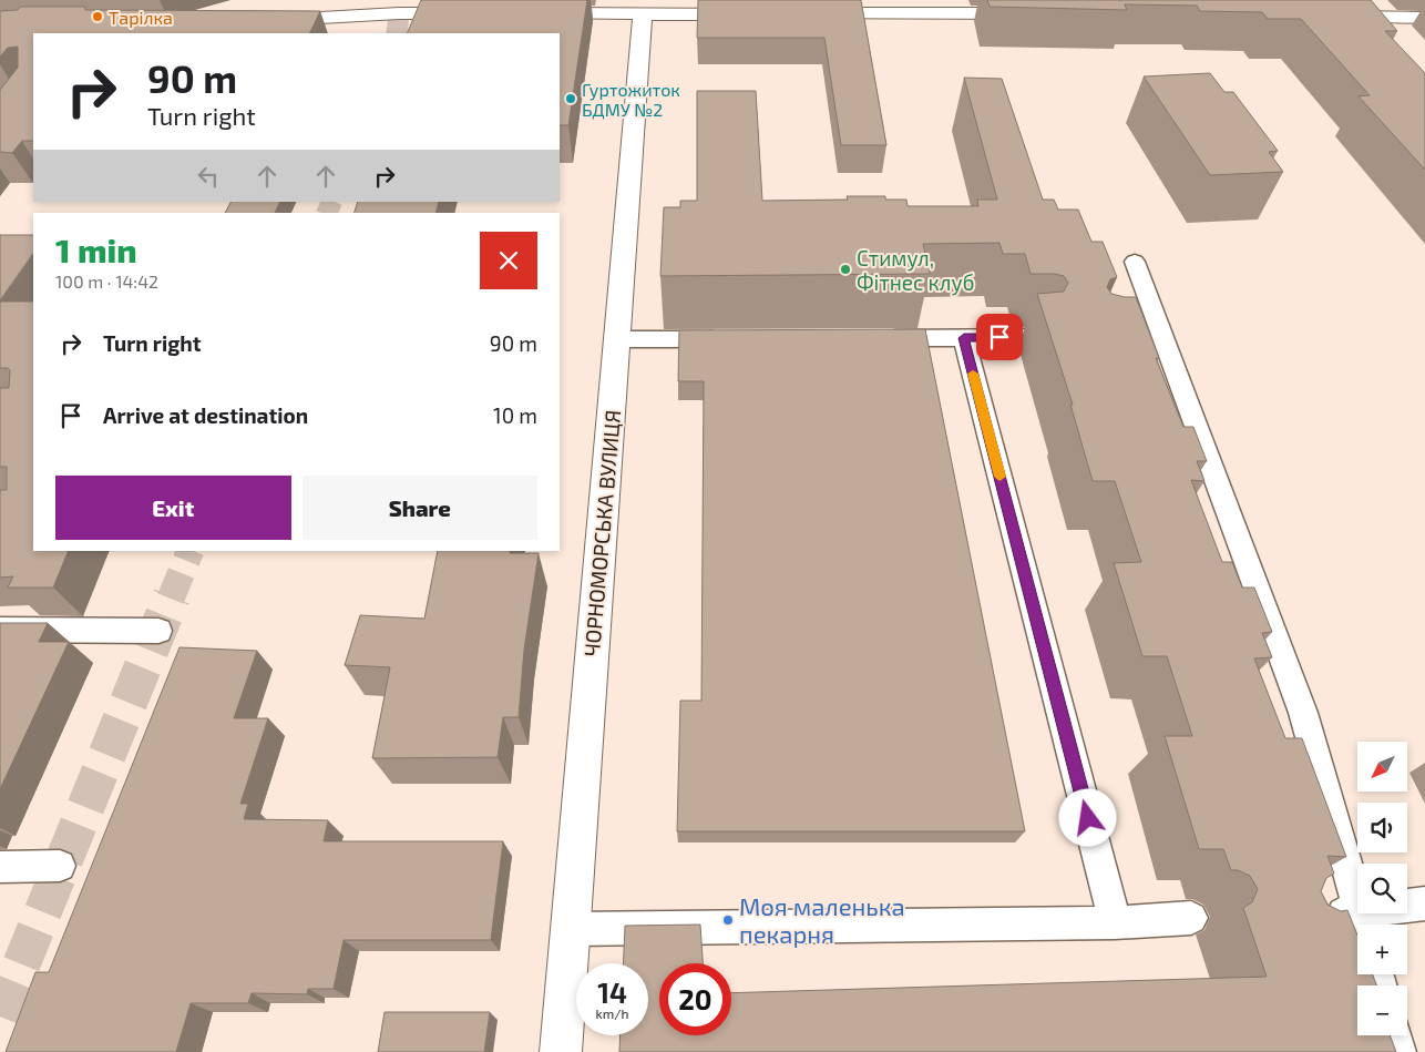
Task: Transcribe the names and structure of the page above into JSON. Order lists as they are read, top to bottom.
{
  "streets": {
    "street": ["ЧОРНОМОРСЬКА ВУЛИЦЯ"]
  },
  "places": [
    "Тарiлка",
    "Гуртожиток БДМУ №2",
    "Стимул, Фітнес клуб",
    "Моя маленька пекарня"
  ],
  "north": "bottom left",
  "page": {
    "turn": ["90 m", "Turn right"],
    "heading": ["1 min", "100 m · 14:42"],
    "list": [
      {
        "name": "Turn right",
        "value": "90 m"
      },
      {
        "name": "Arrive at destination",
        "value": "10 m"
      }
    ],
    "buttons": ["Exit", "Share"],
    "map_buttons": ["+", "−"],
    "speed": "14 km/h",
    "limit": "20"
  }
}
